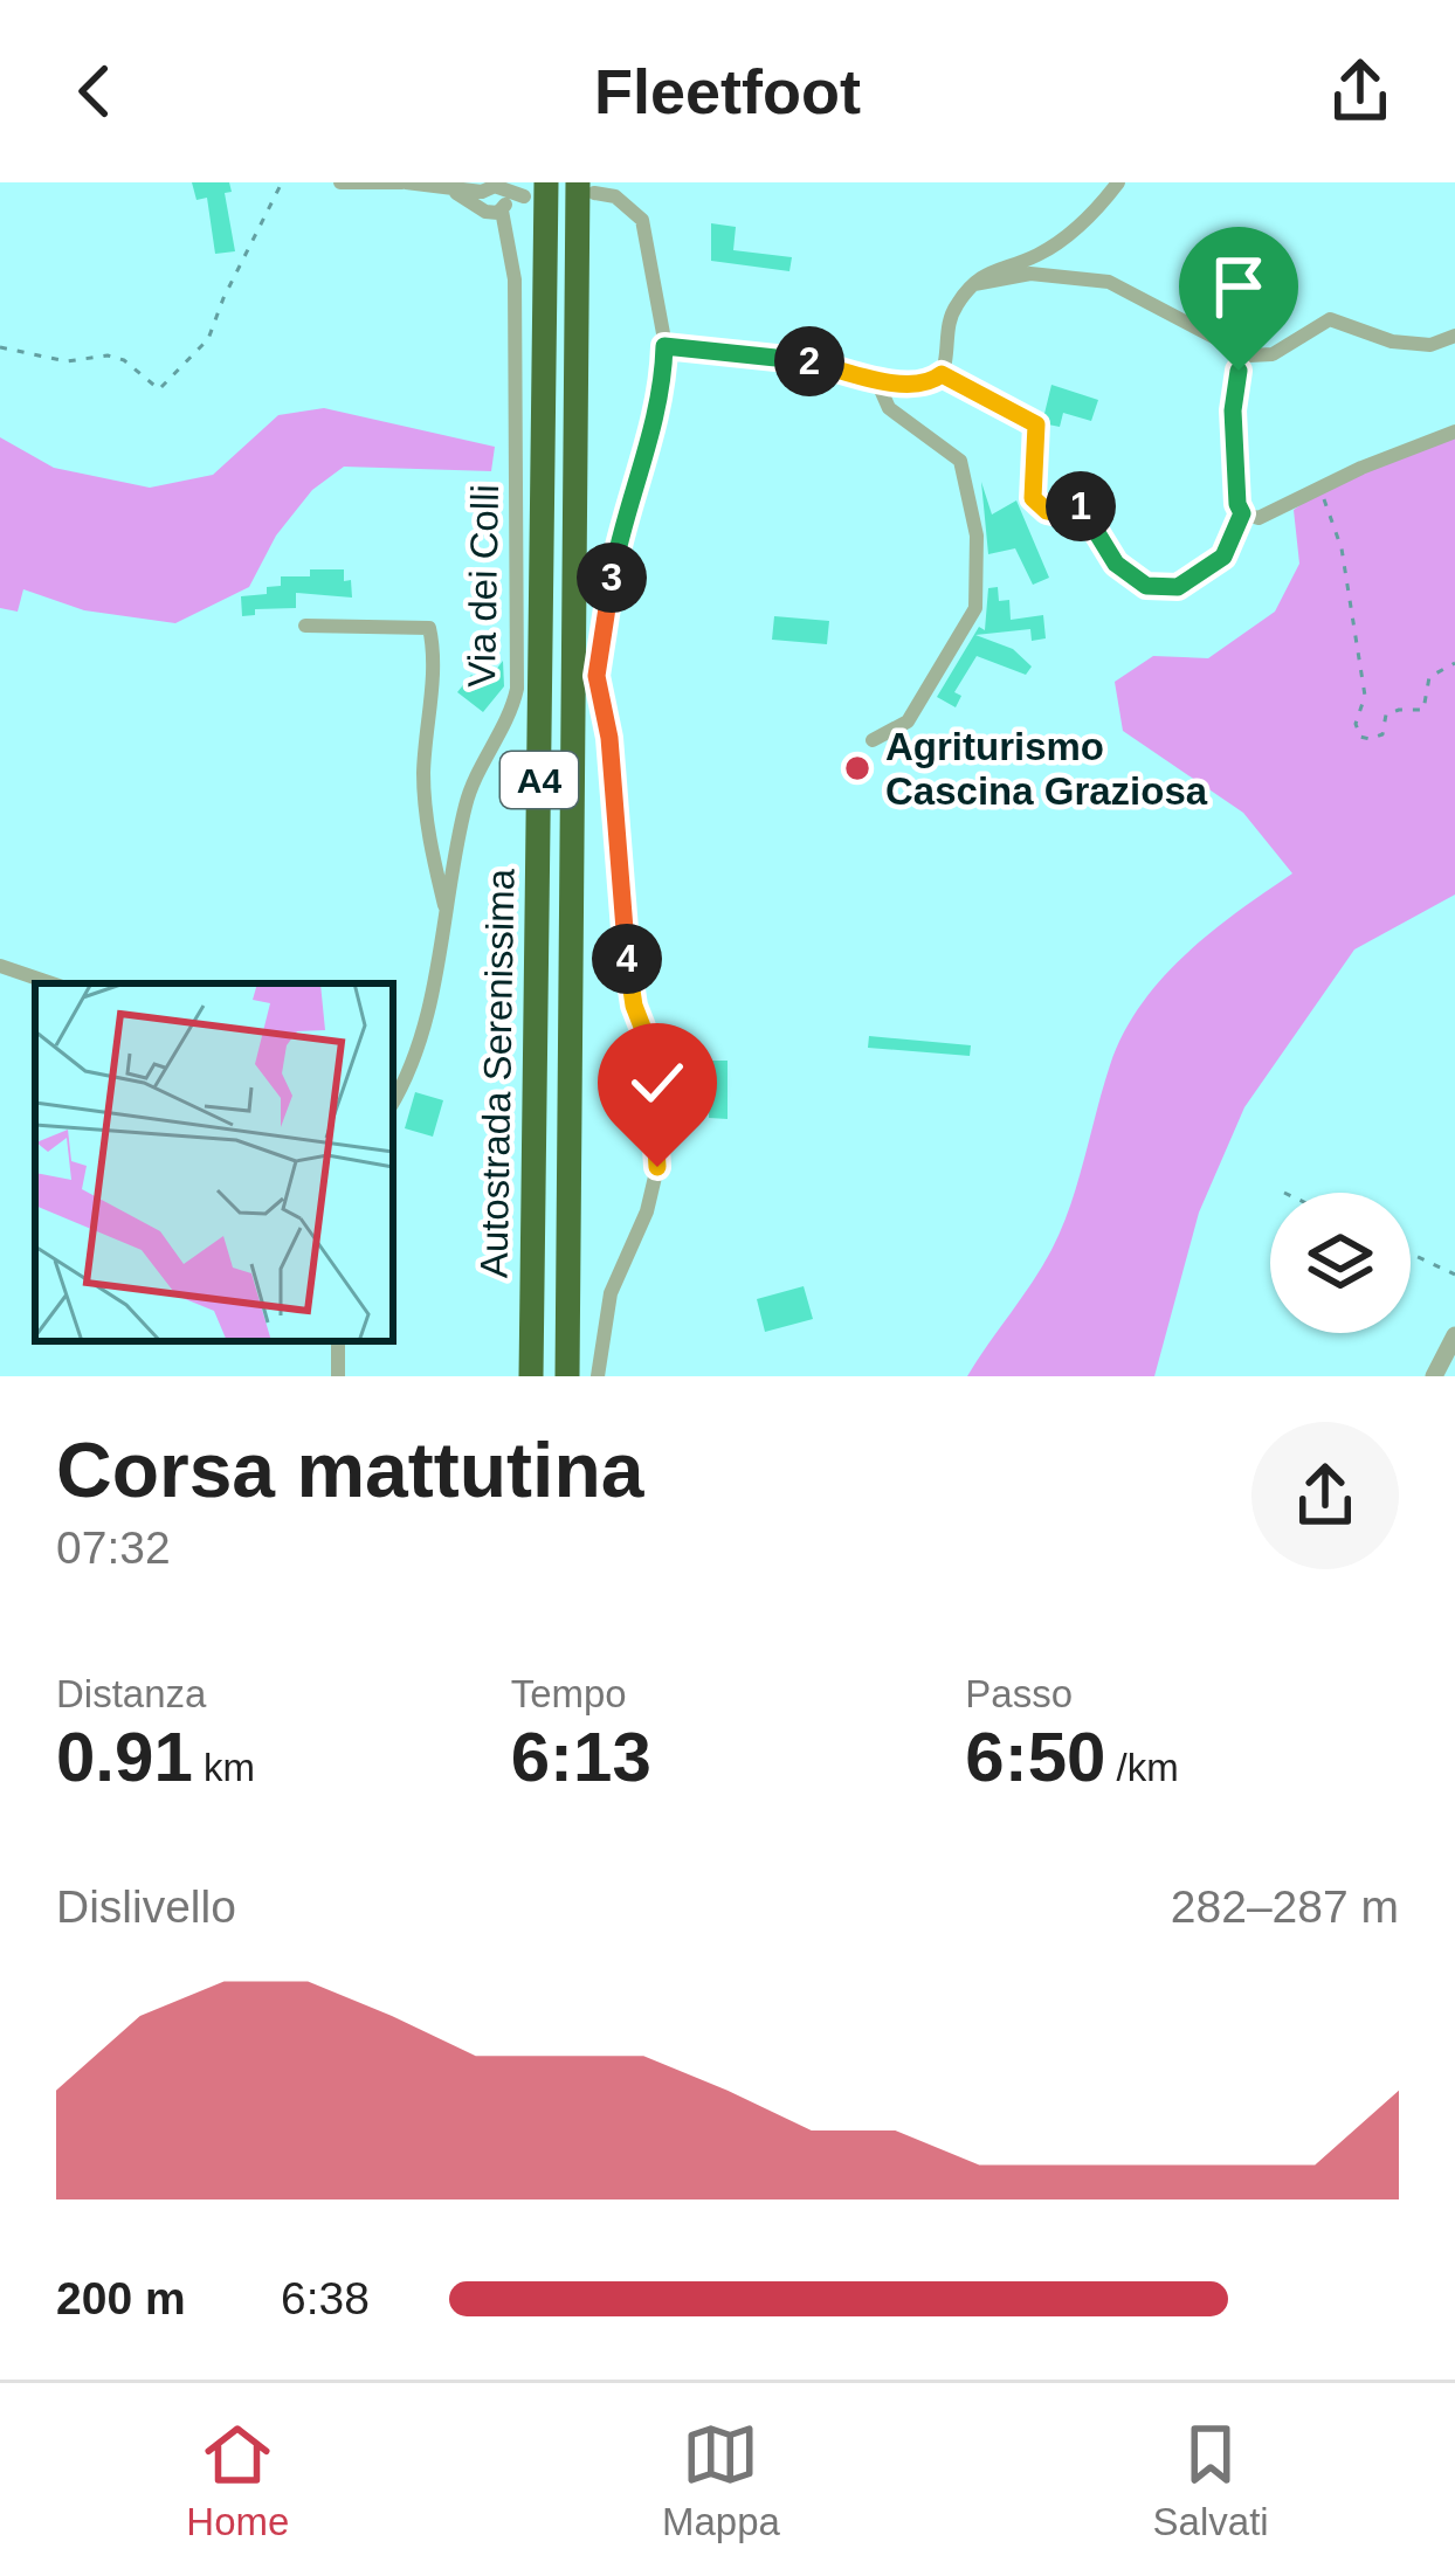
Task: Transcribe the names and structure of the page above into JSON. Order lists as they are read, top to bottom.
{
  "streets": {
    "highway": ["A4", "Autostrada Serenissima"],
    "street": ["Via dei Colli"]
  },
  "places": ["Agriturismo Cascina Graziosa"],
  "page": {
    "header": "Fleetfoot",
    "pins": [
      "2",
      "1",
      "3",
      "4"
    ],
    "heading": ["Corsa mattutina", "07:32"],
    "stats": [
      ["Distanza", "0.91 km"],
      ["Tempo", "6:13"],
      ["Passo", "6:50 /km"]
    ],
    "chart": ["Dislivello", "282–287 m"],
    "list": [
      {
        "name": "200 m",
        "note": "6:38"
      }
    ],
    "tabs": ["Home", "Mappa", "Salvati"]
  }
}
